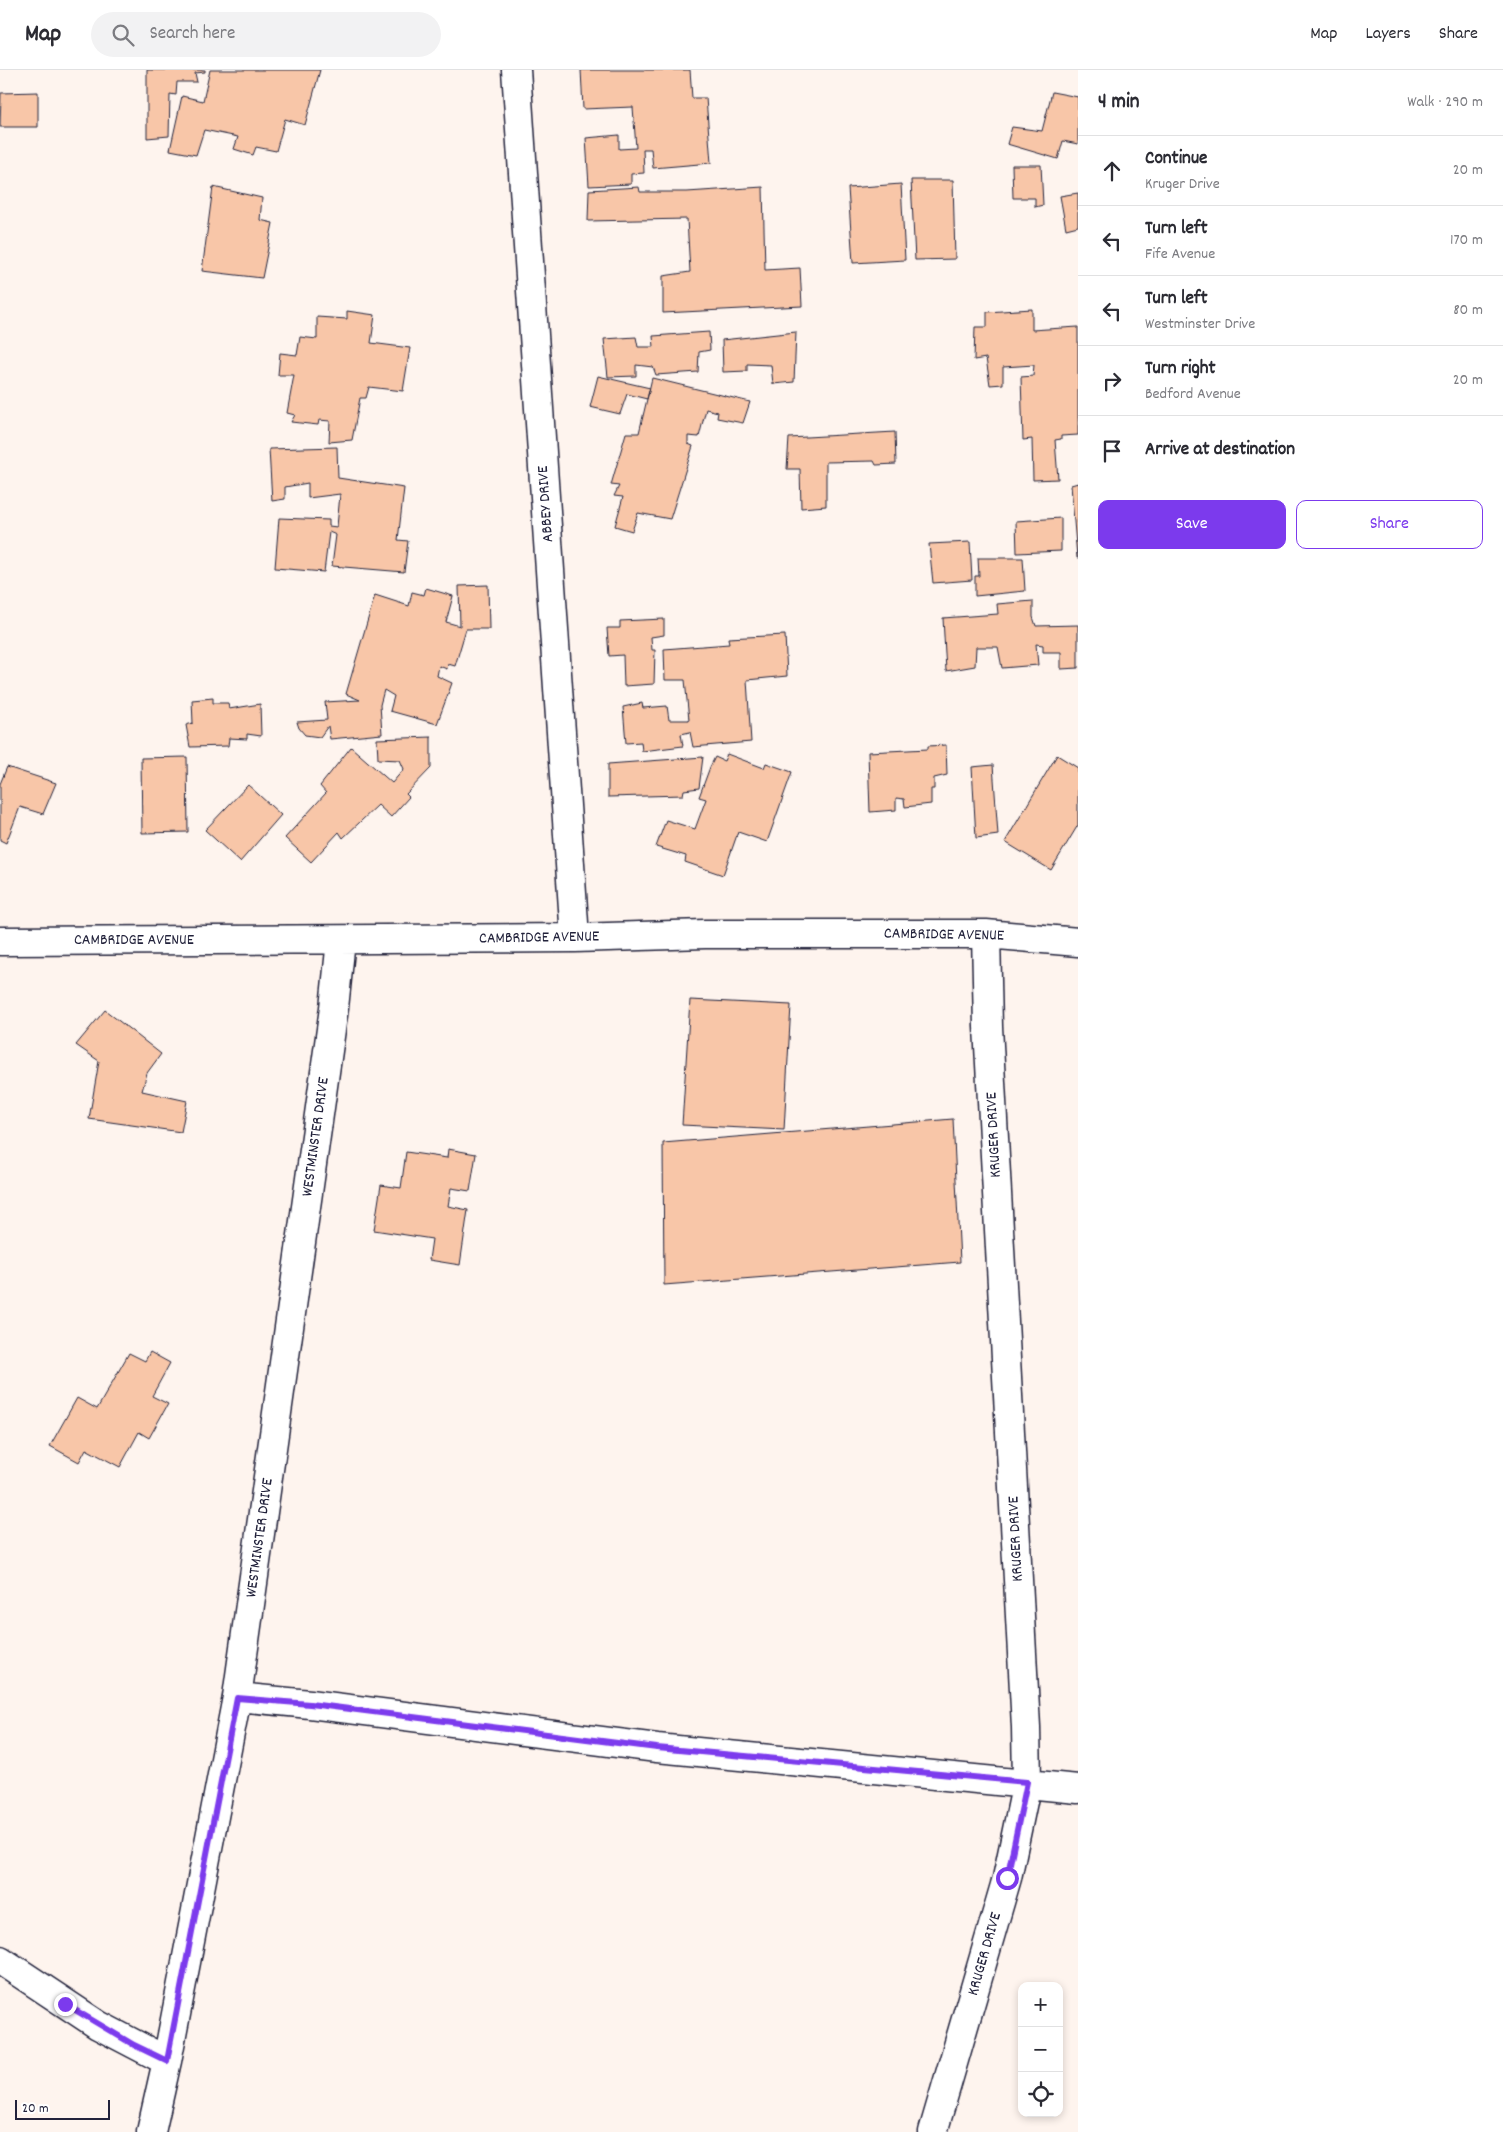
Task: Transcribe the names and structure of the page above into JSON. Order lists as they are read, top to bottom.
{
  "streets": {
    "street": [
      "ABBEY DRIVE",
      "CAMBRIDGE AVENUE",
      "KRUGER DRIVE",
      "WESTMINSTER DRIVE"
    ]
  },
  "crossings": [
    ["ABBEY DRIVE", "CAMBRIDGE AVENUE"],
    ["CAMBRIDGE AVENUE", "KRUGER DRIVE"],
    ["CAMBRIDGE AVENUE", "WESTMINSTER DRIVE"]
  ],
  "scale_bar": "20 m",
  "page": {
    "header": "Map",
    "search": "Search here",
    "nav": ["Map", "Layers", "Share"],
    "heading": ["4 min", "Walk · 290 m"],
    "list": [
      ["Continue", "Kruger Drive", "20 m"],
      ["Turn left", "Fife Avenue", "170 m"],
      ["Turn left", "Westminster Drive", "80 m"],
      ["Turn right", "Bedford Avenue", "20 m"],
      "Arrive at destination"
    ],
    "buttons": ["Save", "Share"],
    "map_buttons": ["+", "−"],
    "scale": "20 m"
  }
}
